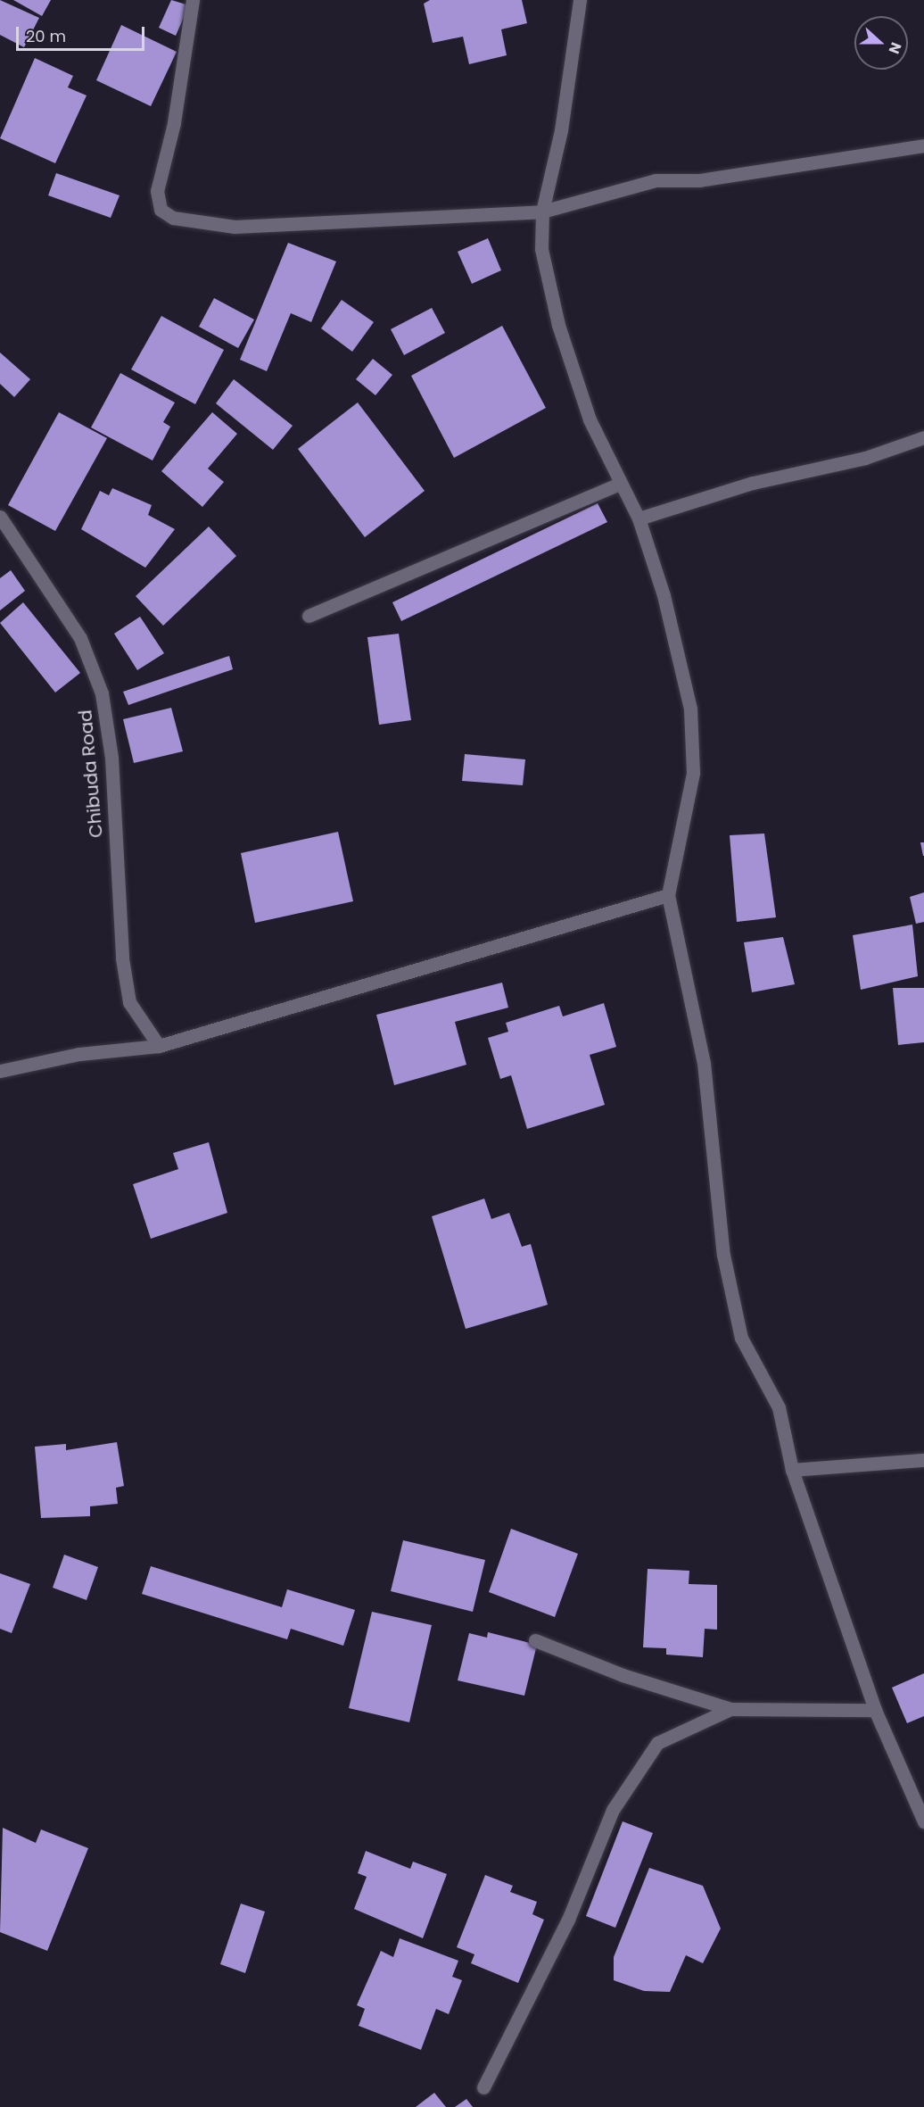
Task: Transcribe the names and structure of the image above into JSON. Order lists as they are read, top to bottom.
{
  "streets": {
    "street": ["Chibuda Road"]
  },
  "scale_bar": "20 m",
  "north": "right"
}
